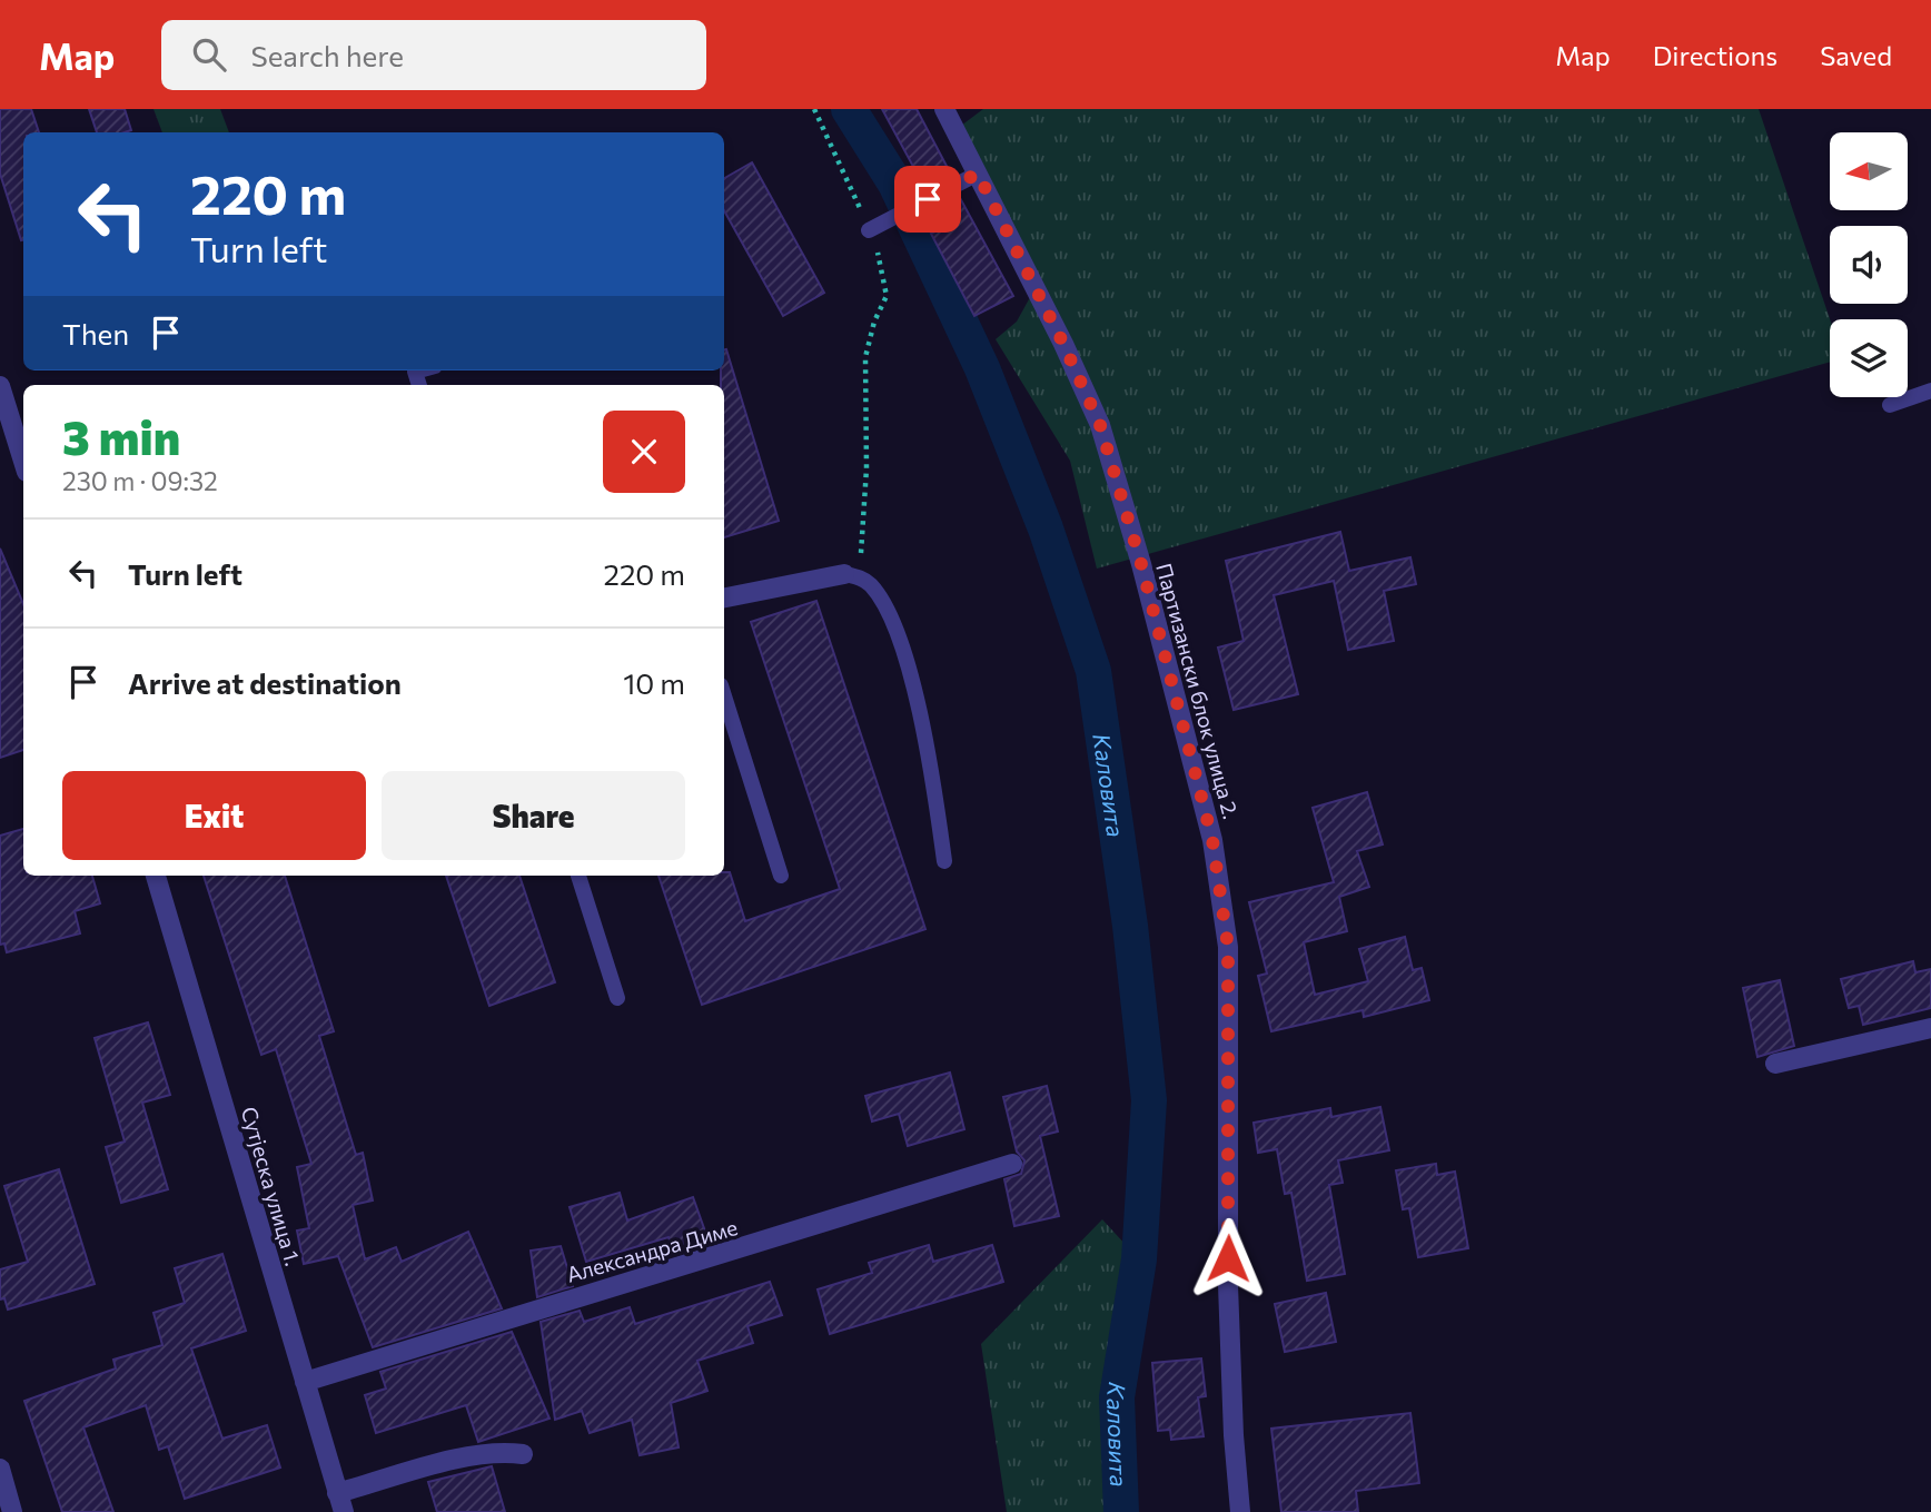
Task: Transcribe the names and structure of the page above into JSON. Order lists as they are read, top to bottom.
{
  "streets": {
    "street": ["Партизански блок улица 2.", "Сутјеска улица 1.", "Александра Диме"]
  },
  "crossings": [
    ["Сутјеска улица 1.", "Александра Диме"]
  ],
  "water": ["Каловита"],
  "north": "left",
  "page": {
    "header": "Map",
    "search": "Search here",
    "nav": ["Map", "Directions", "Saved"],
    "turn": ["220 m", "Turn left"],
    "then": "Then",
    "heading": ["3 min", "230 m · 09:32"],
    "list": [
      {
        "name": "Turn left",
        "value": "220 m"
      },
      {
        "name": "Arrive at destination",
        "value": "10 m"
      }
    ],
    "buttons": ["Exit", "Share"]
  }
}
